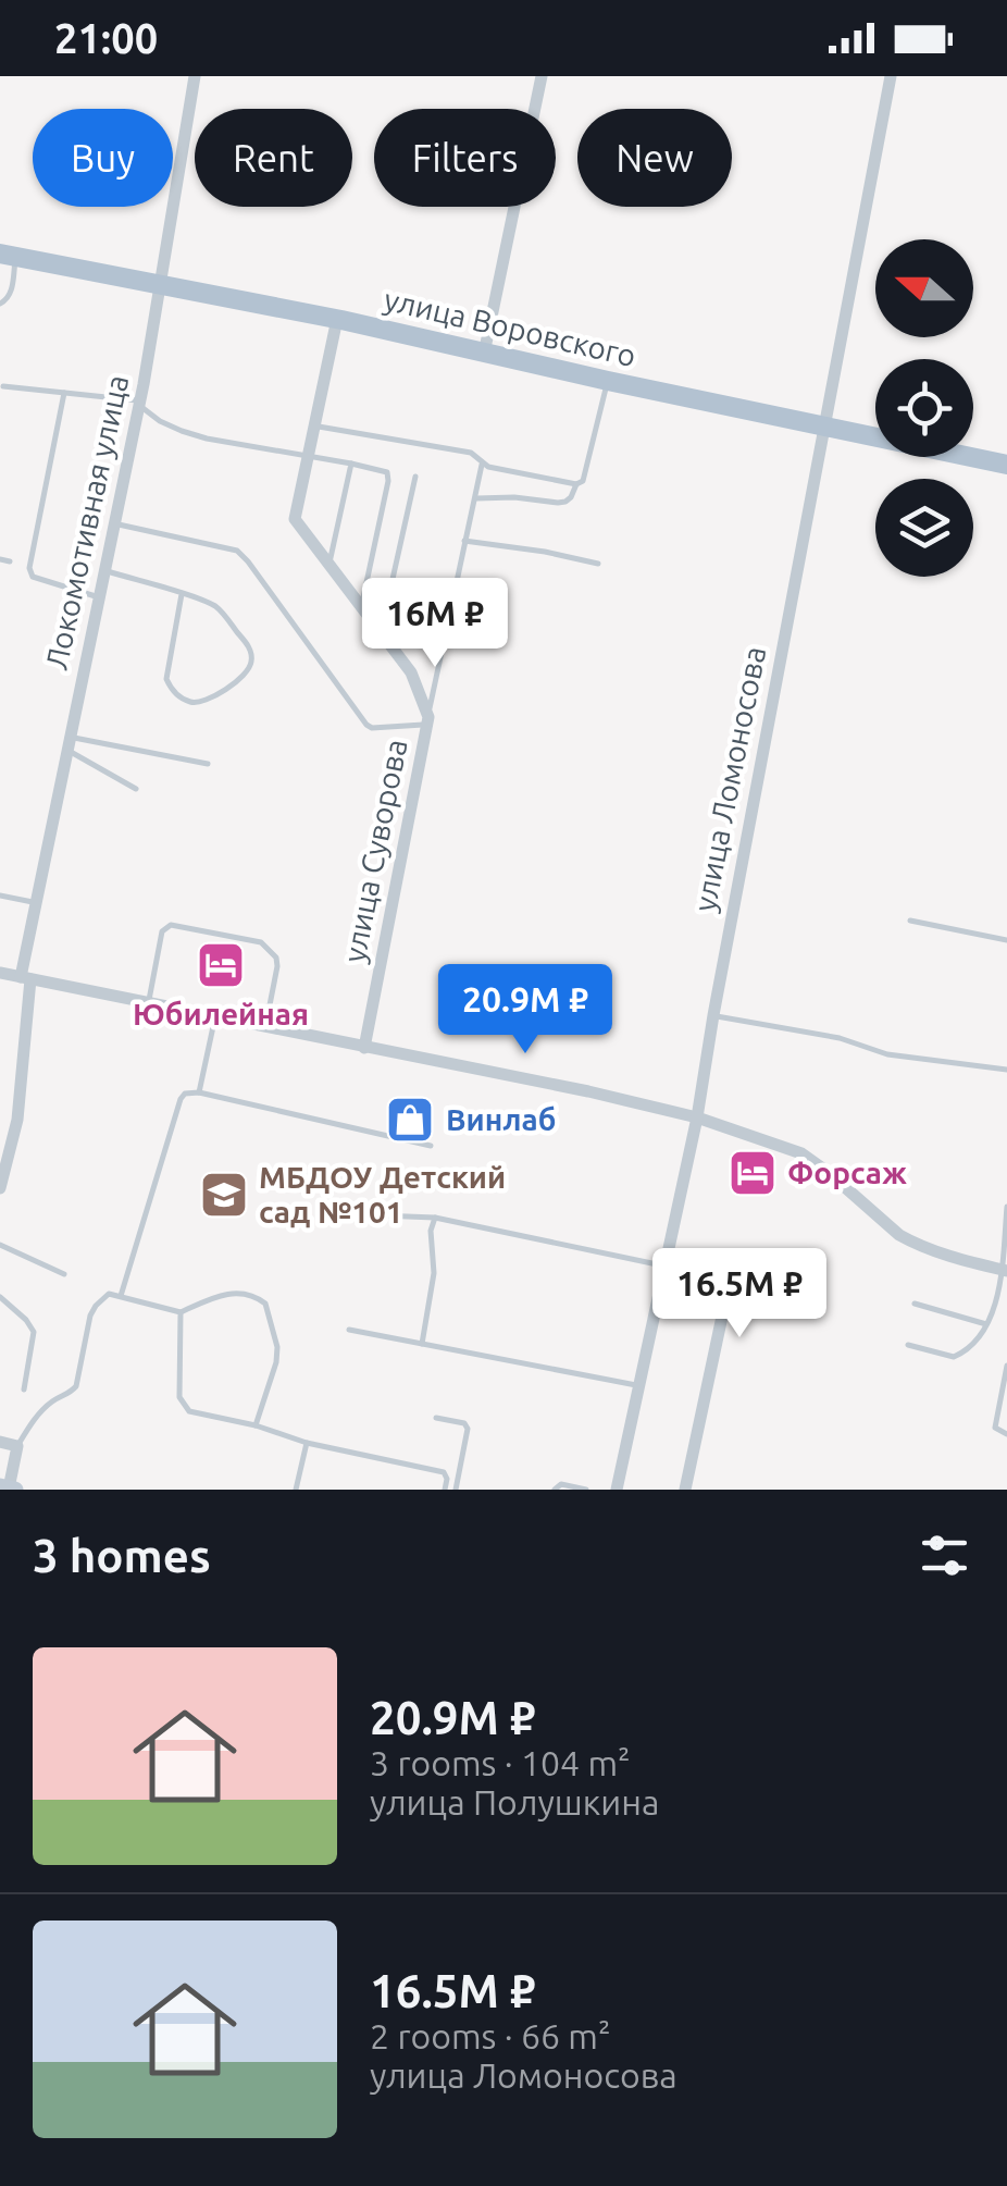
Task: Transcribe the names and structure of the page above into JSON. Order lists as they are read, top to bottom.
{
  "streets": {
    "main road": ["улица Воровского"],
    "street": ["Локомотивная улица", "улица Ломоносова", "улица Суворова"]
  },
  "crossings": [
    ["улица Воровского", "Локомотивная улица"],
    ["улица Воровского", "улица Ломоносова"],
    ["улица Воровского", "улица Суворова"]
  ],
  "places": {
    "hotel": ["Юбилейная", "Форсаж"],
    "shop": ["Винлаб"],
    "school or university": ["МБДОУ Детский сад №101"]
  },
  "north": "left",
  "page": {
    "status": "21:00",
    "chip": [
      "Buy",
      "Rent",
      "Filters",
      "New"
    ],
    "price": ["16M ₽", "20.9M ₽", "16.5M ₽"],
    "heading": "3 homes",
    "list": [
      {
        "name": "20.9M ₽",
        "note": "3 rooms · 104 m² · улица Полушкина"
      },
      {
        "name": "16.5M ₽",
        "note": "2 rooms · 66 m² · улица Ломоносова"
      }
    ]
  }
}
